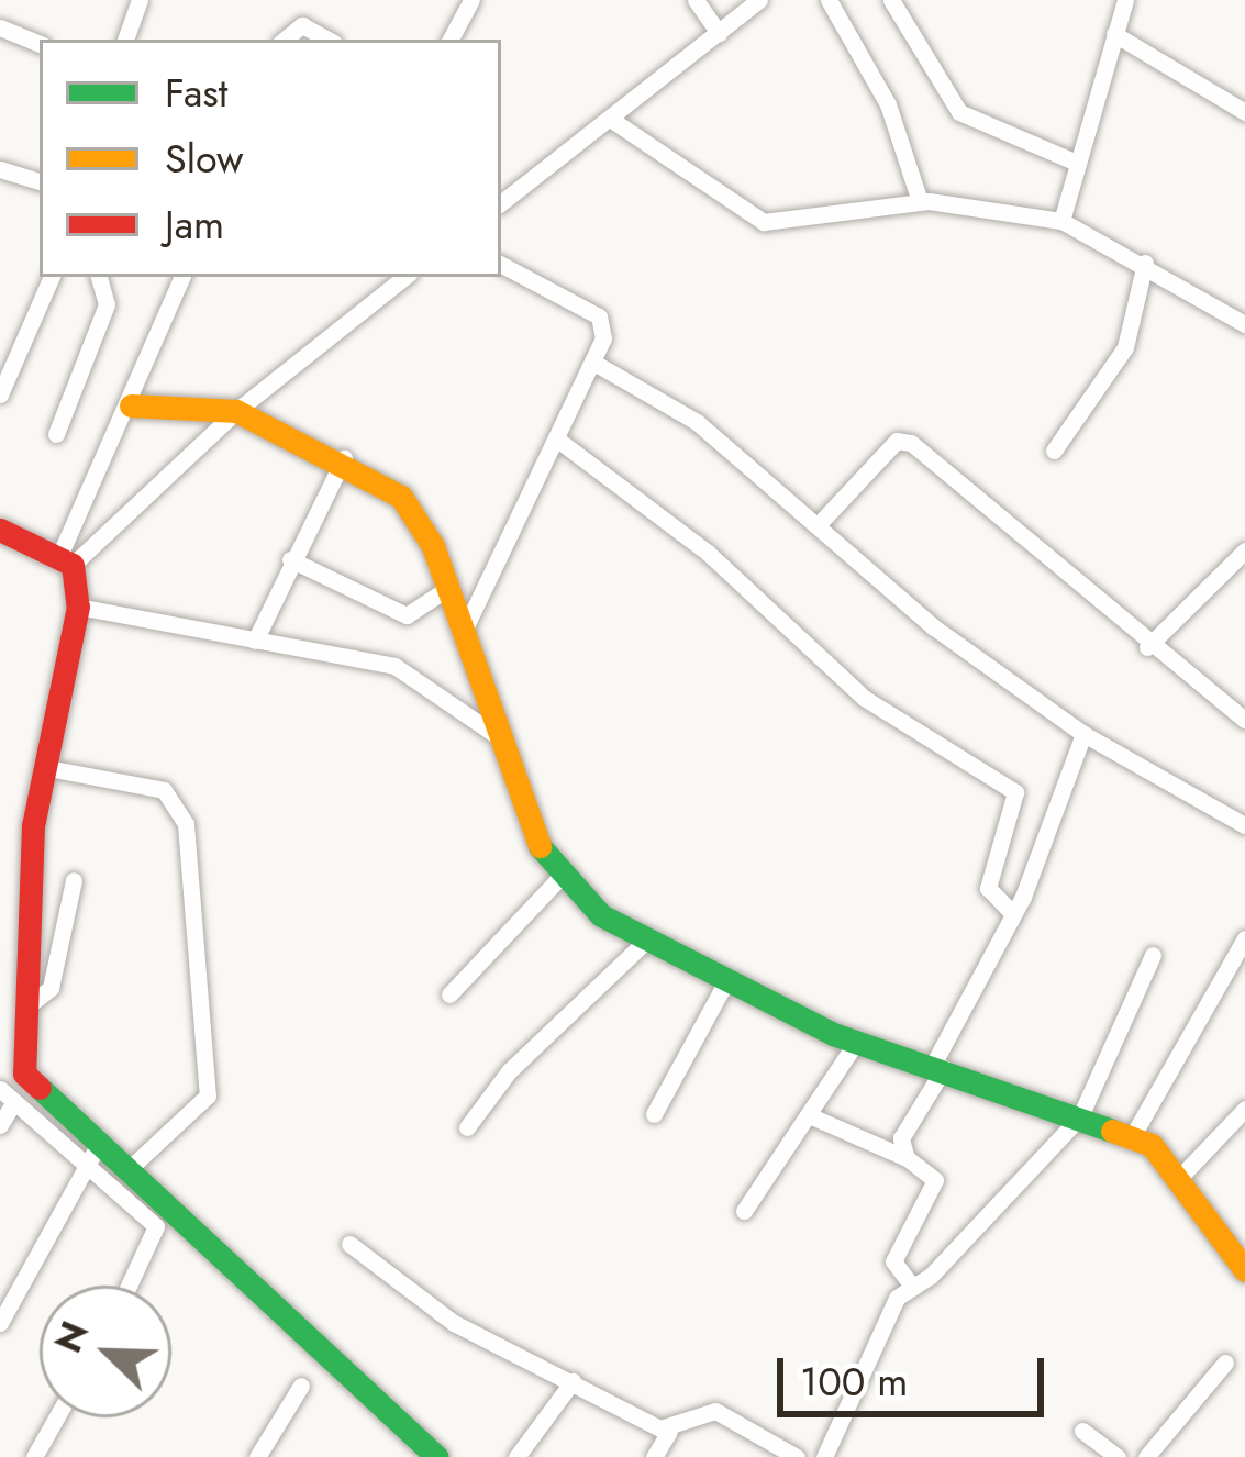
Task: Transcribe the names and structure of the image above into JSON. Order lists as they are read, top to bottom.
{
  "legend": ["Fast", "Slow", "Jam"],
  "scale_bar": "100 m",
  "north": "top left"
}
